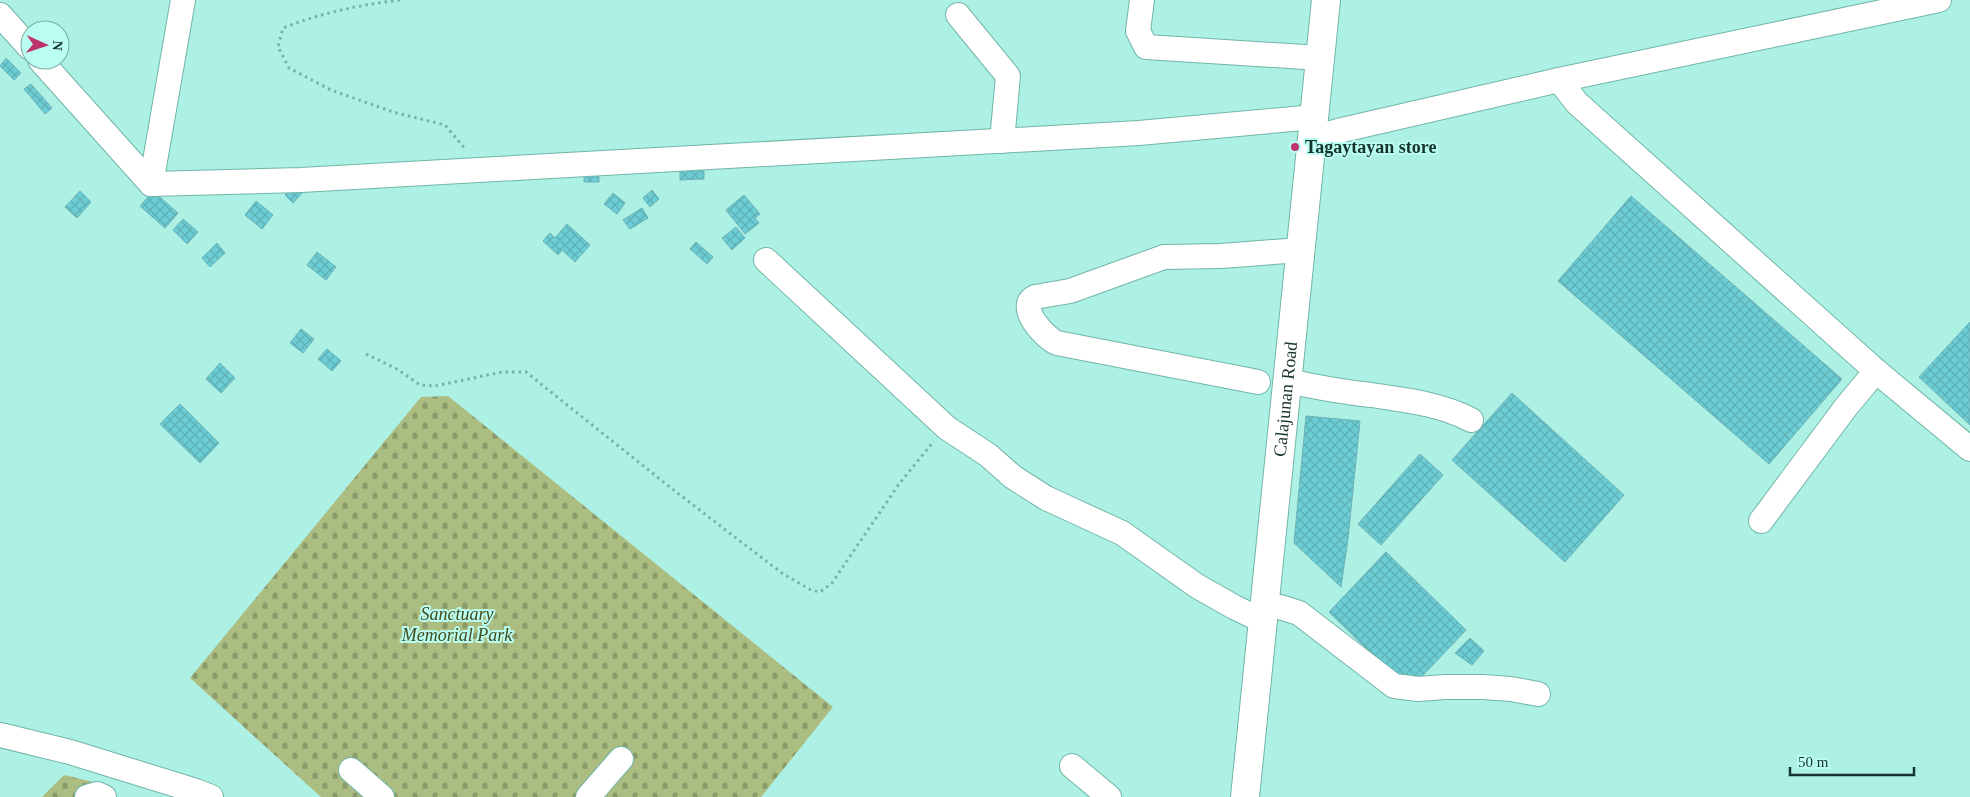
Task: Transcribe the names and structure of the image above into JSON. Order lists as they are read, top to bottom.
{
  "streets": {
    "main road": ["Calajunan Road"]
  },
  "parks": ["Sanctuary Memorial Park"],
  "places": ["Tagaytayan store"],
  "scale_bar": "50 m",
  "north": "right"
}
